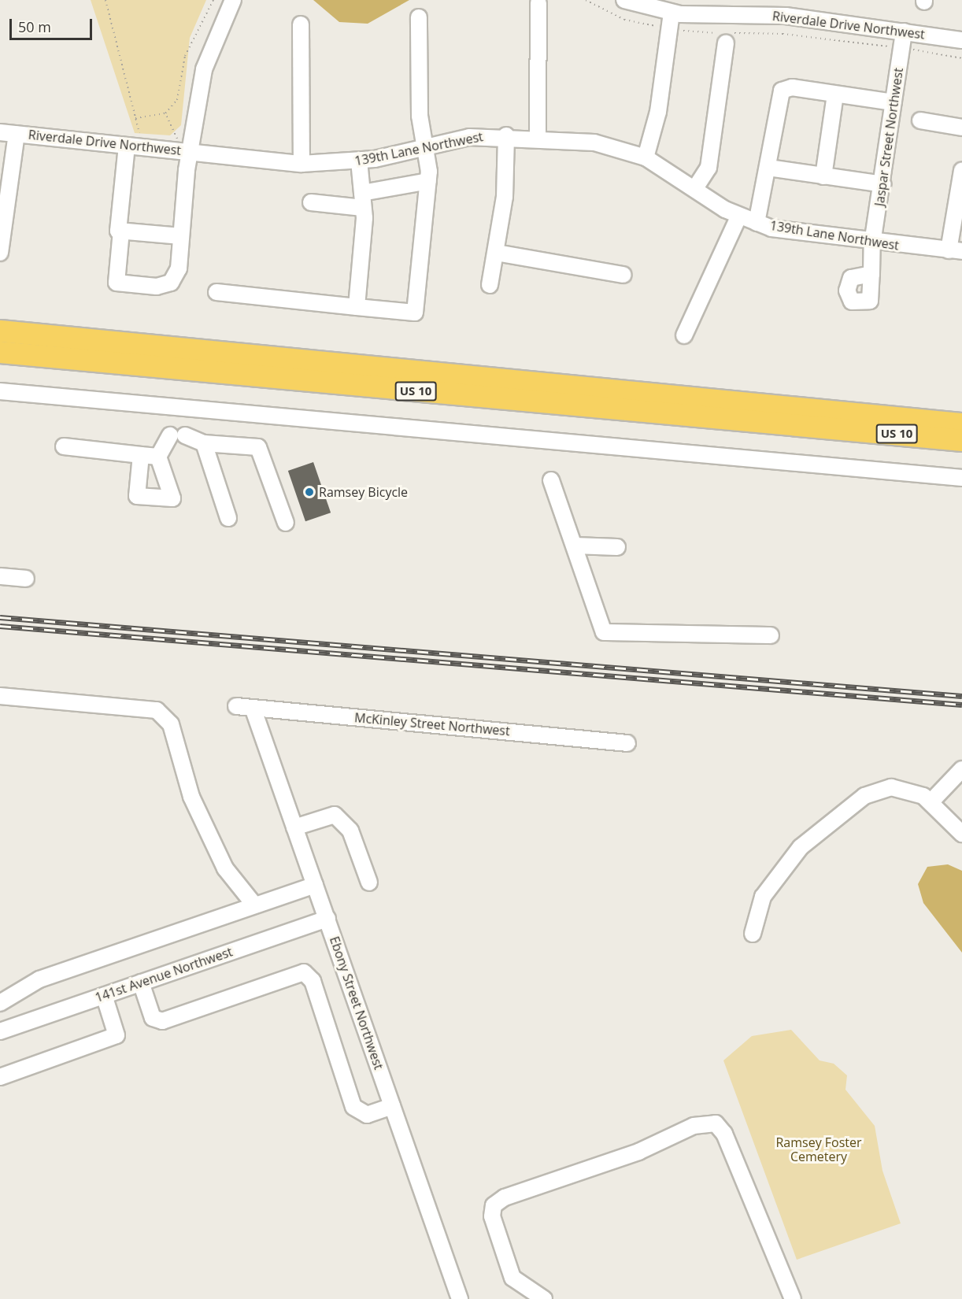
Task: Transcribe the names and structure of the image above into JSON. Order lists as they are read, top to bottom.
{
  "streets": {
    "highway": ["US 10"],
    "street": [
      "Riverdale Drive Northwest",
      "Jaspar Street Northwest",
      "139th Lane Northwest",
      "McKinley Street Northwest",
      "141st Avenue Northwest",
      "Ebony Street Northwest"
    ]
  },
  "crossings": [
    ["Riverdale Drive Northwest", "Jaspar Street Northwest"],
    ["Riverdale Drive Northwest", "139th Lane Northwest"],
    ["Jaspar Street Northwest", "139th Lane Northwest"],
    ["McKinley Street Northwest", "Ebony Street Northwest"],
    ["141st Avenue Northwest", "Ebony Street Northwest"]
  ],
  "parks": ["Ramsey Foster Cemetery"],
  "places": ["Ramsey Bicycle"],
  "scale_bar": "50 m"
}
